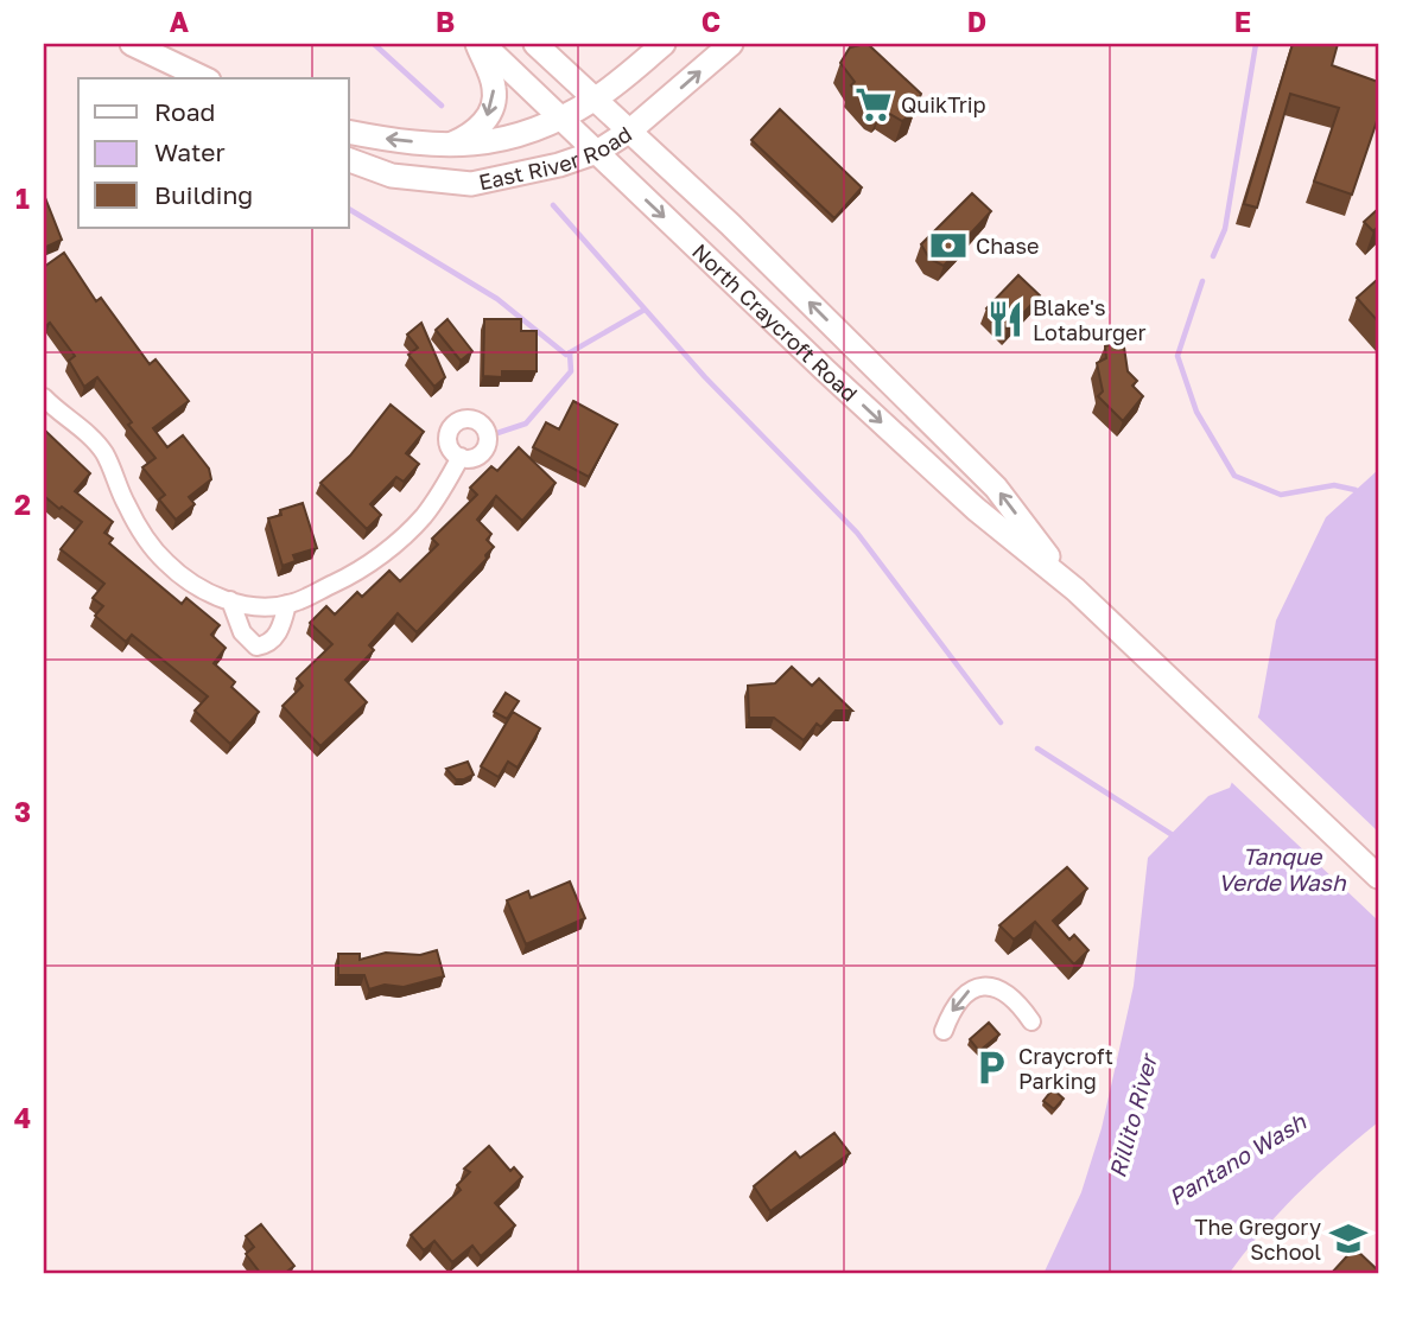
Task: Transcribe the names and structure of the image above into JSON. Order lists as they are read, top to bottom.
{
  "streets": {
    "main road": ["East River Road", "North Craycroft Road"]
  },
  "crossings": [
    ["East River Road", "North Craycroft Road"]
  ],
  "water": ["Tanque Verde Wash", "Rillito River", "Pantano Wash"],
  "places": {
    "supermarket": ["QuikTrip"],
    "bank": ["Chase"],
    "restaurant": ["Blake's Lotaburger"],
    "parking": ["Craycroft Parking"],
    "school or university": ["The Gregory School"]
  },
  "legend": ["Road", "Water", "Building"],
  "grid": {
    "columns": [
      "A",
      "B",
      "C",
      "D",
      "E"
    ],
    "rows": [
      "1",
      "2",
      "3",
      "4"
    ]
  }
}
